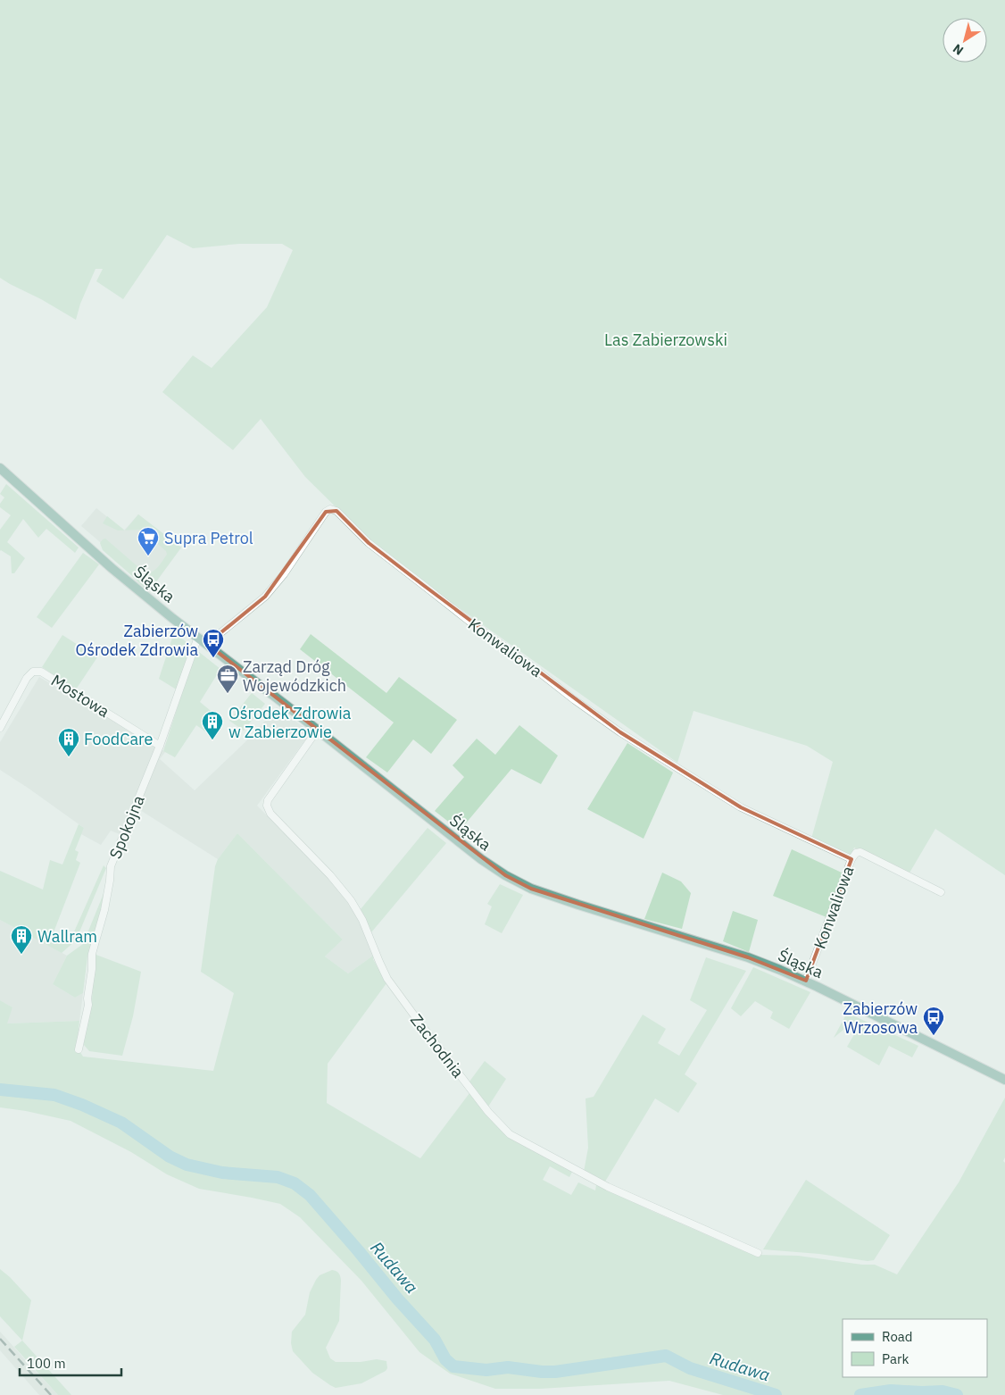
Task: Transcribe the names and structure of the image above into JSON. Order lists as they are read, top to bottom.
{
  "streets": {
    "main road": ["Śląska"],
    "street": [
      "Konwaliowa",
      "Mostowa",
      "Spokojna",
      "Zachodnia"
    ]
  },
  "crossings": [
    ["Śląska", "Konwaliowa"],
    ["Śląska", "Spokojna"],
    ["Śląska", "Zachodnia"],
    ["Mostowa", "Spokojna"]
  ],
  "water": ["Rudawa"],
  "parks": ["Las Zabierzowski"],
  "places": {
    "supermarket": ["Supra Petrol"],
    "bus stop": ["Zabierzów Ośrodek Zdrowia", "Zabierzów Wrzosowa"],
    "office": ["Zarząd Dróg Wojewódzkich"],
    "building": ["Ośrodek Zdrowia w Zabierzowie", "FoodCare", "Wallram"]
  },
  "legend": ["Road", "Park"],
  "scale_bar": "100 m",
  "north": "bottom left"
}
